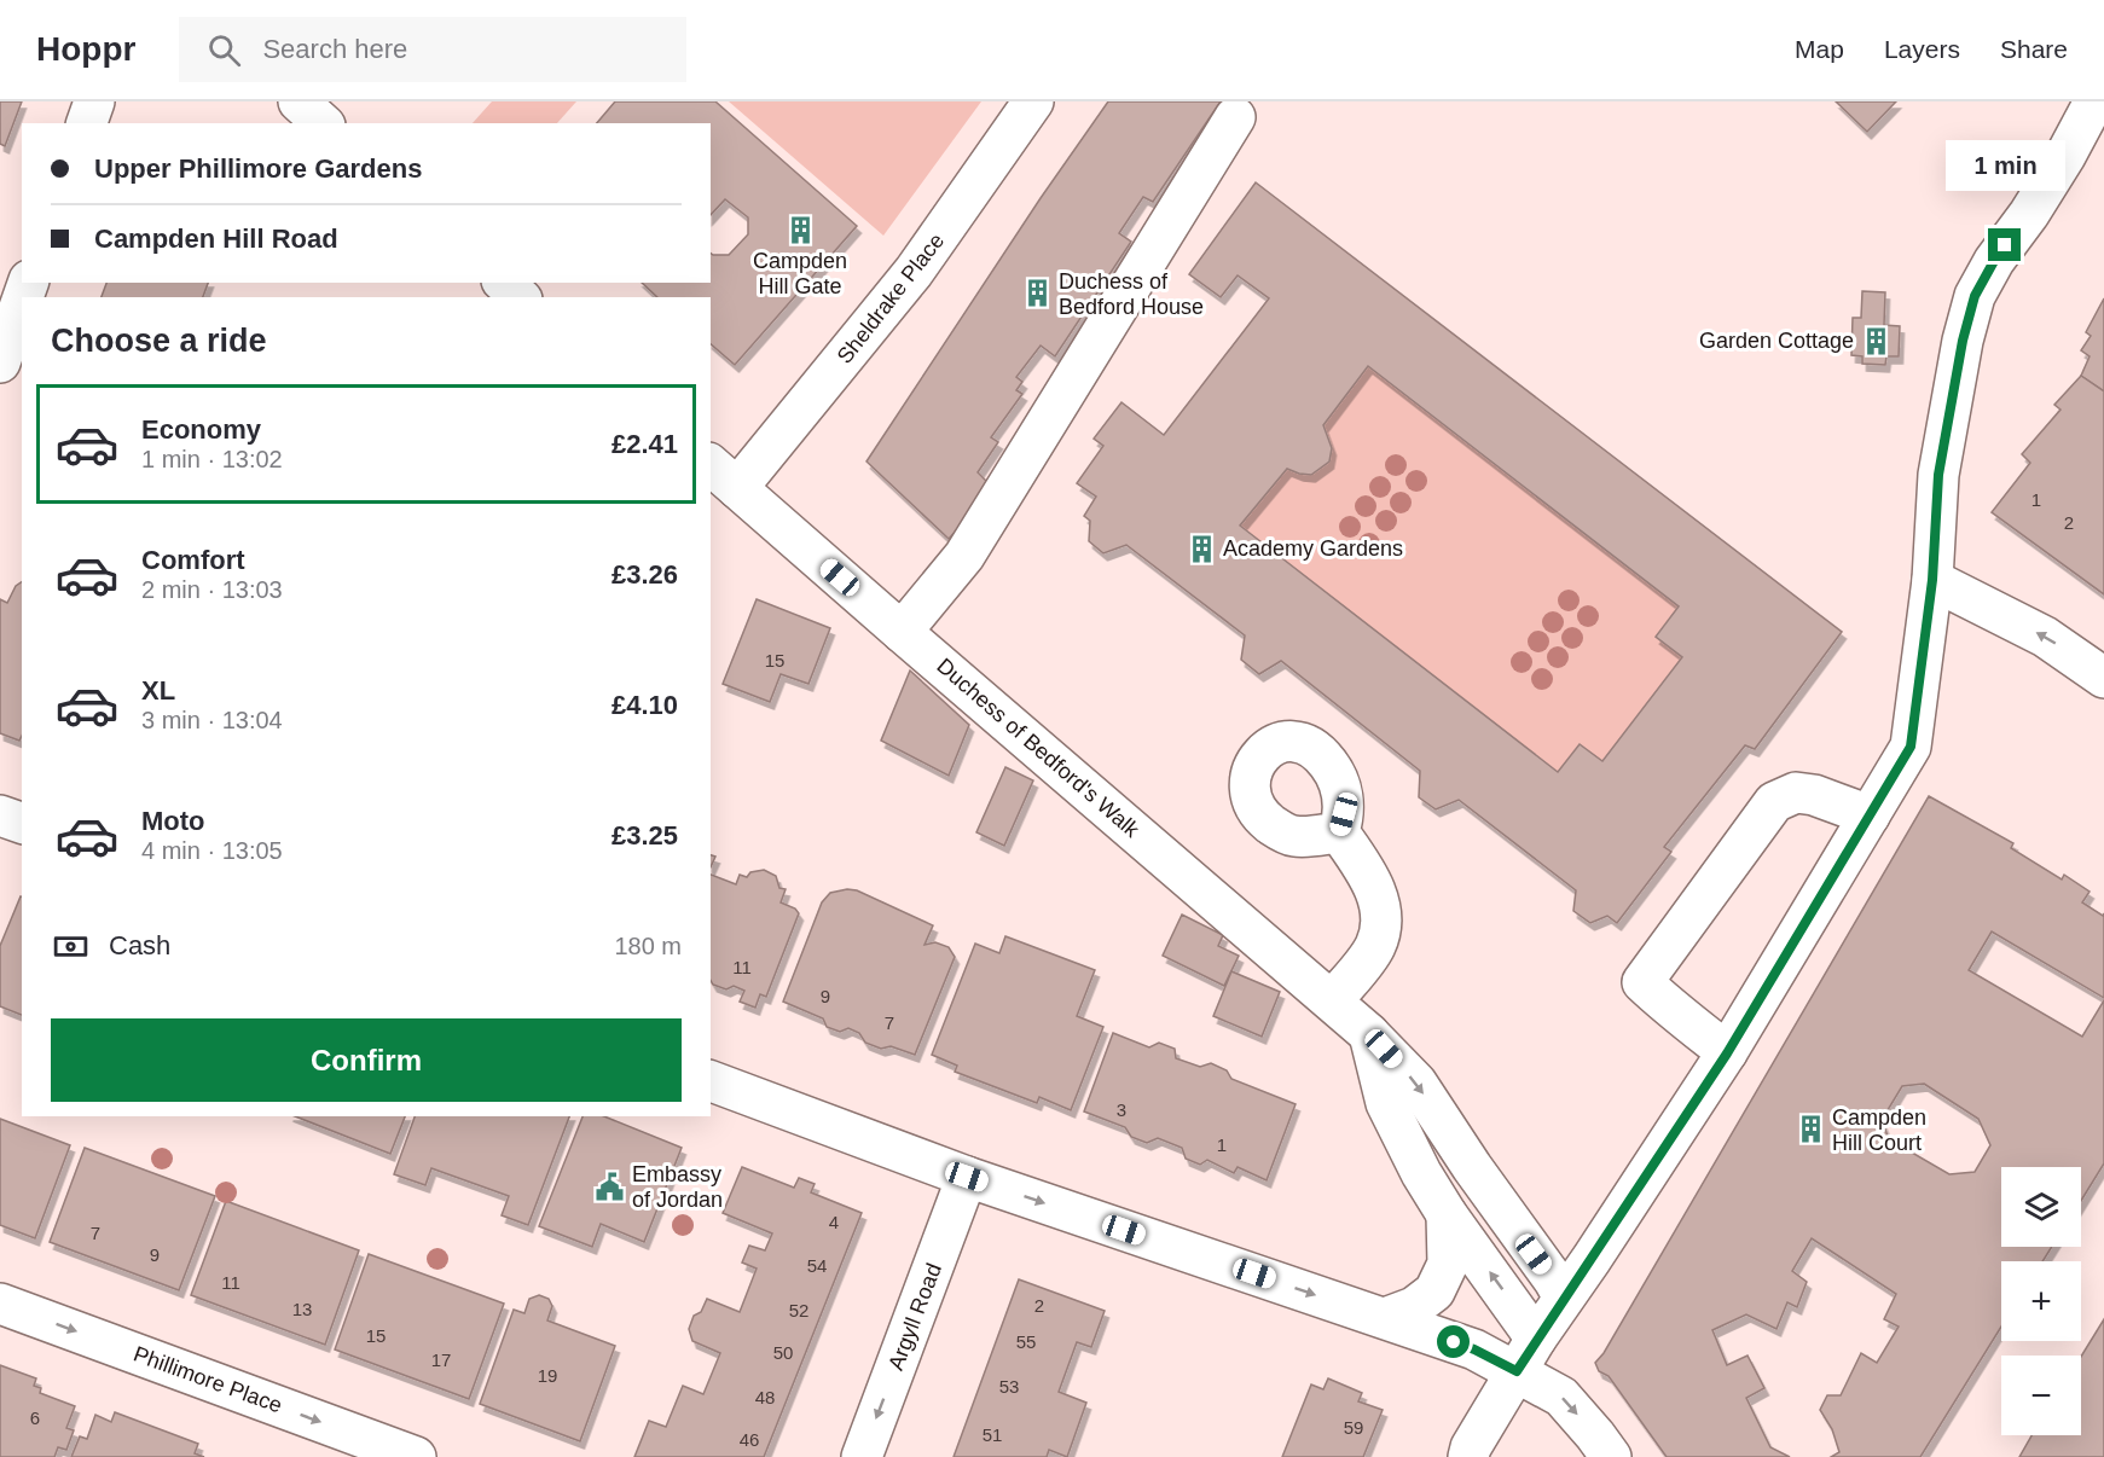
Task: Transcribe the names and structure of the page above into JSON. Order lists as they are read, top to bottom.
{
  "streets": {
    "street": [
      "Sheldrake Place",
      "Duchess of Bedford's Walk",
      "Argyll Road",
      "Phillimore Place"
    ]
  },
  "crossings": [
    ["Sheldrake Place", "Duchess of Bedford's Walk"]
  ],
  "one_way": ["Argyll Road", "Phillimore Place"],
  "places": {
    "building": [
      "Campden Hill Gate",
      "Duchess of Bedford House",
      "Garden Cottage",
      "Academy Gardens",
      "Campden Hill Court"
    ],
    "public building": ["Embassy of Jordan"]
  },
  "house_numbers": [
    "1",
    "2",
    "15",
    "11",
    "9",
    "7",
    "3",
    "1",
    "4",
    "7",
    "9",
    "54",
    "11",
    "2",
    "13",
    "52",
    "15",
    "55",
    "50",
    "17",
    "19",
    "53",
    "48",
    "6",
    "59",
    "51",
    "46"
  ],
  "page": {
    "header": "Hoppr",
    "search": "Search here",
    "nav": ["Map", "Layers", "Share"],
    "banner": ["Upper Phillimore Gardens", "Campden Hill Road"],
    "bubble": "1 min",
    "heading": "Choose a ride",
    "list": [
      {
        "name": "Economy",
        "note": "1 min · 13:02",
        "value": "£2.41"
      },
      {
        "name": "Comfort",
        "note": "2 min · 13:03",
        "value": "£3.26"
      },
      {
        "name": "XL",
        "note": "3 min · 13:04",
        "value": "£4.10"
      },
      {
        "name": "Moto",
        "note": "4 min · 13:05",
        "value": "£3.25"
      }
    ],
    "pay": ["Cash", "180 m"],
    "buttons": "Confirm",
    "map_buttons": ["+", "−"]
  }
}
